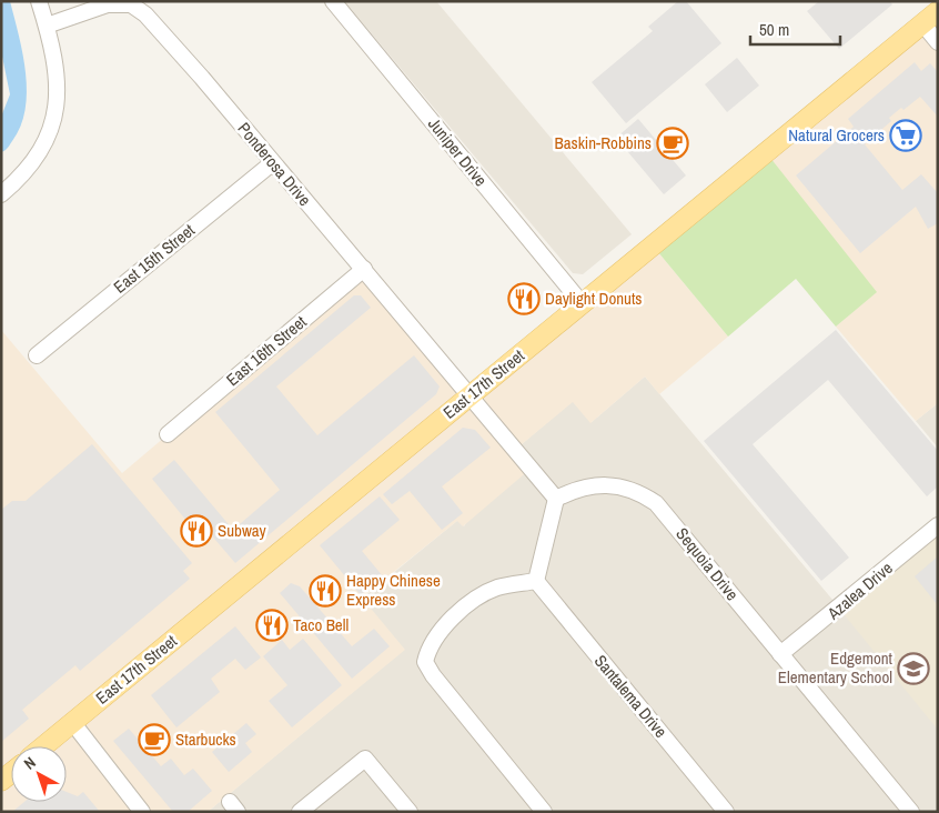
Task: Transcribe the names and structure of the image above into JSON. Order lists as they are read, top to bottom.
{
  "streets": {
    "main road": ["East 17th Street"],
    "street": [
      "Juniper Drive",
      "Ponderosa Drive",
      "East 15th Street",
      "East 16th Street",
      "Sequoia Drive",
      "Azalea Drive",
      "Santalema Drive"
    ]
  },
  "crossings": [
    ["Juniper Drive", "East 17th Street"],
    ["Ponderosa Drive", "East 15th Street"],
    ["Ponderosa Drive", "East 16th Street"],
    ["Ponderosa Drive", "East 17th Street"],
    ["Sequoia Drive", "Azalea Drive"]
  ],
  "places": {
    "supermarket": ["Natural Grocers"],
    "cafe": ["Baskin-Robbins", "Starbucks"],
    "restaurant": [
      "Daylight Donuts",
      "Subway",
      "Happy Chinese Express",
      "Taco Bell"
    ],
    "school or university": ["Edgemont Elementary School"]
  },
  "scale_bar": "50 m",
  "north": "top left"
}
